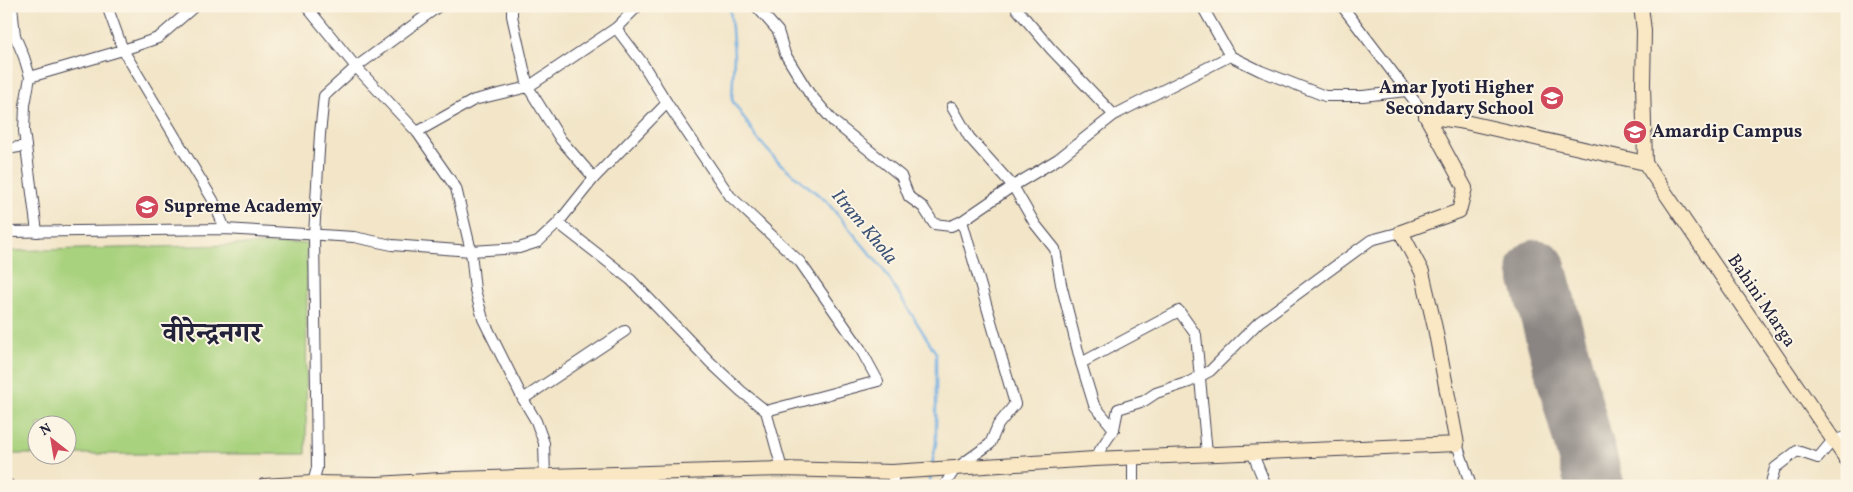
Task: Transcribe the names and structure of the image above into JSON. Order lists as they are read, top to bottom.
{
  "streets": {
    "street": ["Bahini Marga"]
  },
  "districts": ["वीरेन्द्रनगर"],
  "water": ["Itram Khola"],
  "places": {
    "school or university": ["Amar Jyoti Higher Secondary School", "Amardip Campus", "Supreme Academy"]
  },
  "north": "top left"
}
